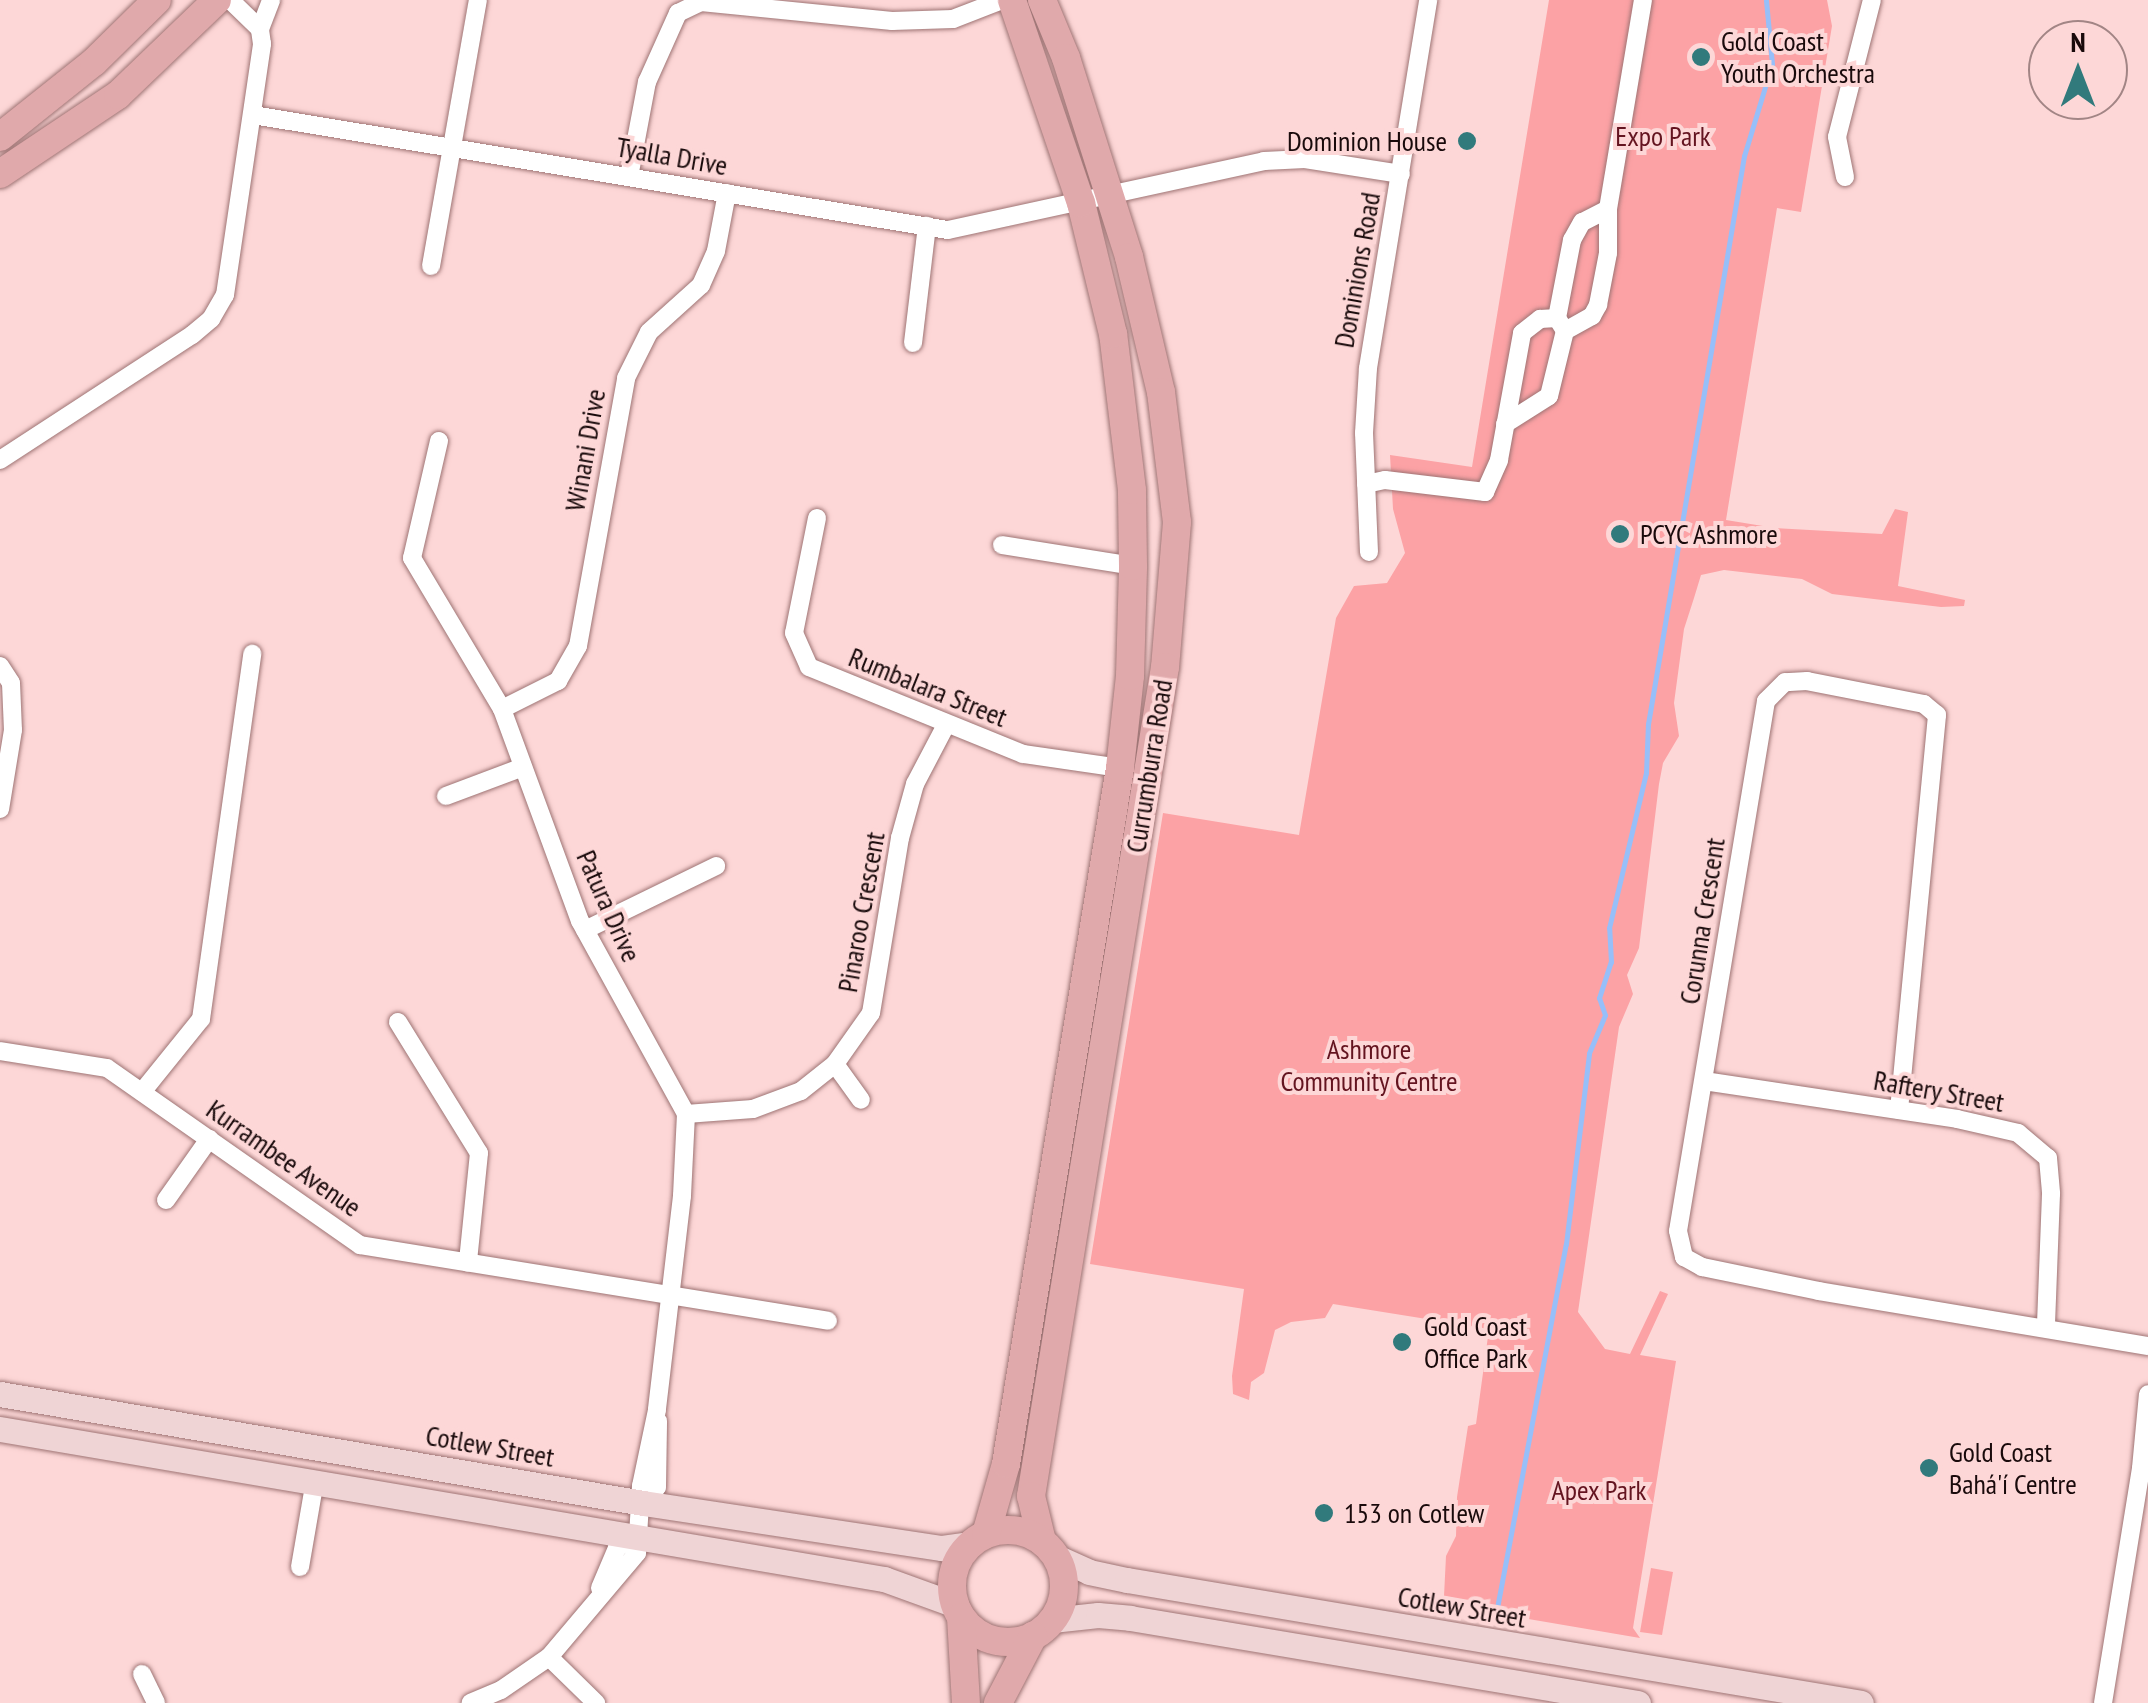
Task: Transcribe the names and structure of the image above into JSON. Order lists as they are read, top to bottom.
{
  "streets": {
    "main road": ["Currumburra Road", "Cotlew Street"],
    "street": [
      "Tyalla Drive",
      "Dominions Road",
      "Winani Drive",
      "Rumbalara Street",
      "Patura Drive",
      "Pinaroo Crescent",
      "Corunna Crescent",
      "Raftery Street",
      "Kurrambee Avenue"
    ]
  },
  "crossings": [
    ["Tyalla Drive", "Dominions Road"],
    ["Tyalla Drive", "Winani Drive"],
    ["Tyalla Drive", "Currumburra Road"],
    ["Winani Drive", "Patura Drive"],
    ["Rumbalara Street", "Currumburra Road"],
    ["Rumbalara Street", "Pinaroo Crescent"],
    ["Currumburra Road", "Cotlew Street"],
    ["Patura Drive", "Pinaroo Crescent"],
    ["Corunna Crescent", "Raftery Street"]
  ],
  "parks": ["Expo Park", "Ashmore Community Centre", "Apex Park"],
  "places": [
    "Gold Coast Youth Orchestra",
    "Dominion House",
    "PCYC Ashmore",
    "Gold Coast Office Park",
    "Gold Coast Bahá'í Centre",
    "153 on Cotlew"
  ],
  "north": "top"
}
